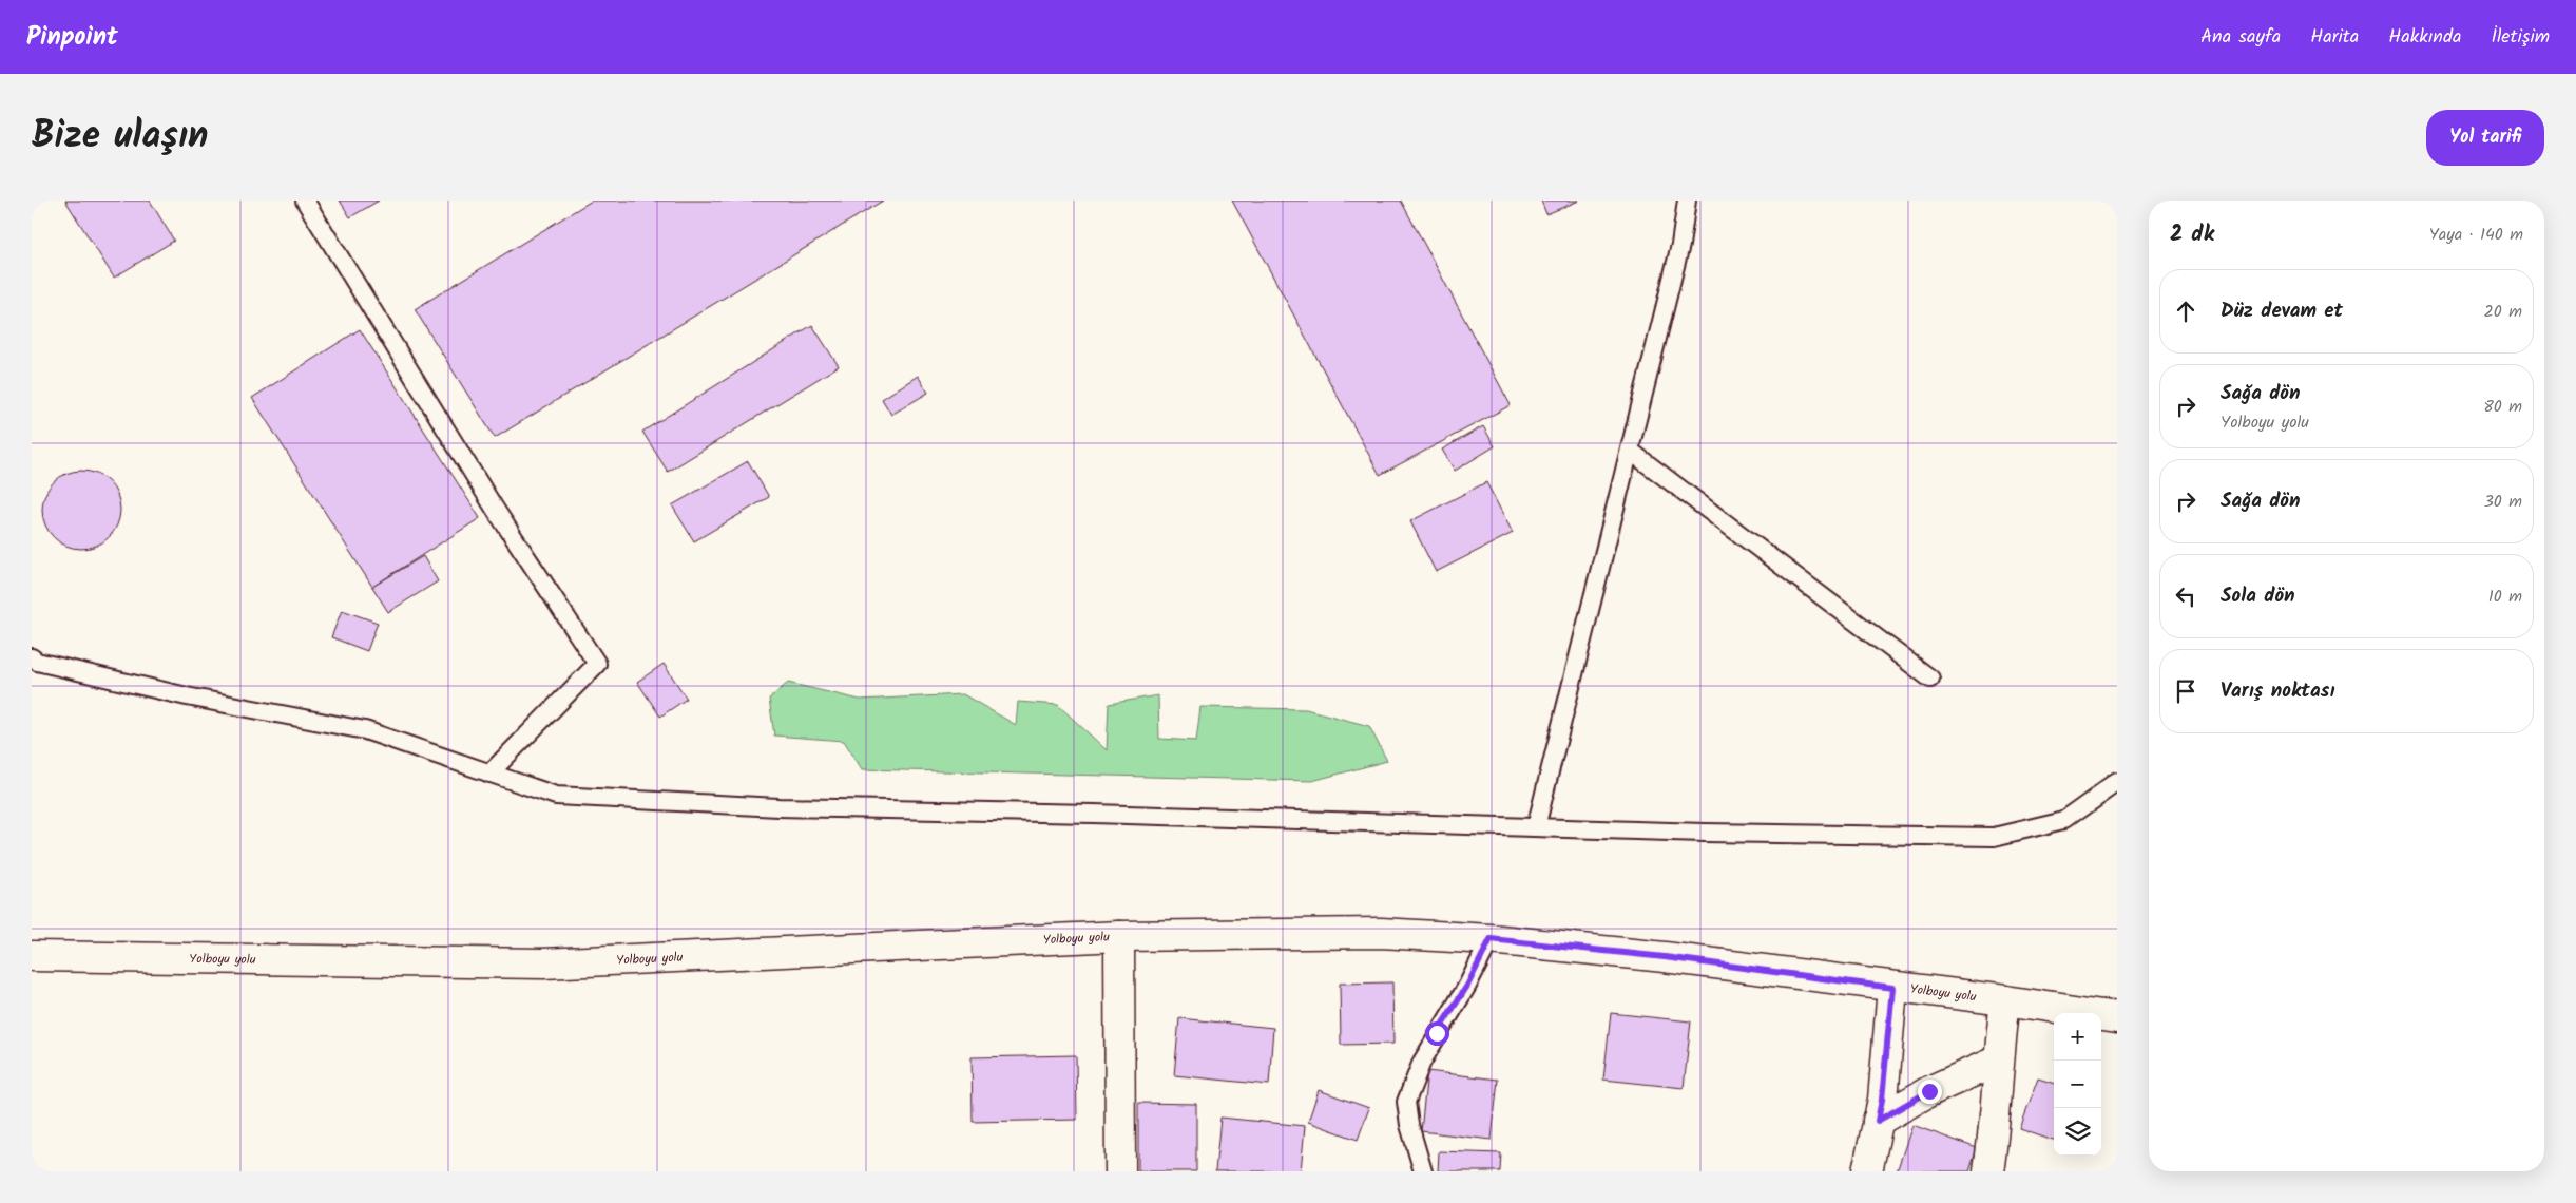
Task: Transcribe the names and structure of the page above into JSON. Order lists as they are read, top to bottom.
{
  "streets": {
    "main road": ["Yolboyu yolu"]
  },
  "page": {
    "header": "Pinpoint",
    "nav": [
      "Ana sayfa",
      "Harita",
      "Hakkında",
      "İletişim"
    ],
    "title": "Bize ulaşın",
    "buttons": "Yol tarifi",
    "heading": ["2 dk", "Yaya · 140 m"],
    "list": [
      ["Düz devam et", "20 m"],
      ["Sağa dön", "Yolboyu yolu", "80 m"],
      ["Sağa dön", "30 m"],
      ["Sola dön", "10 m"],
      "Varış noktası"
    ],
    "map_buttons": ["+", "−"]
  }
}
